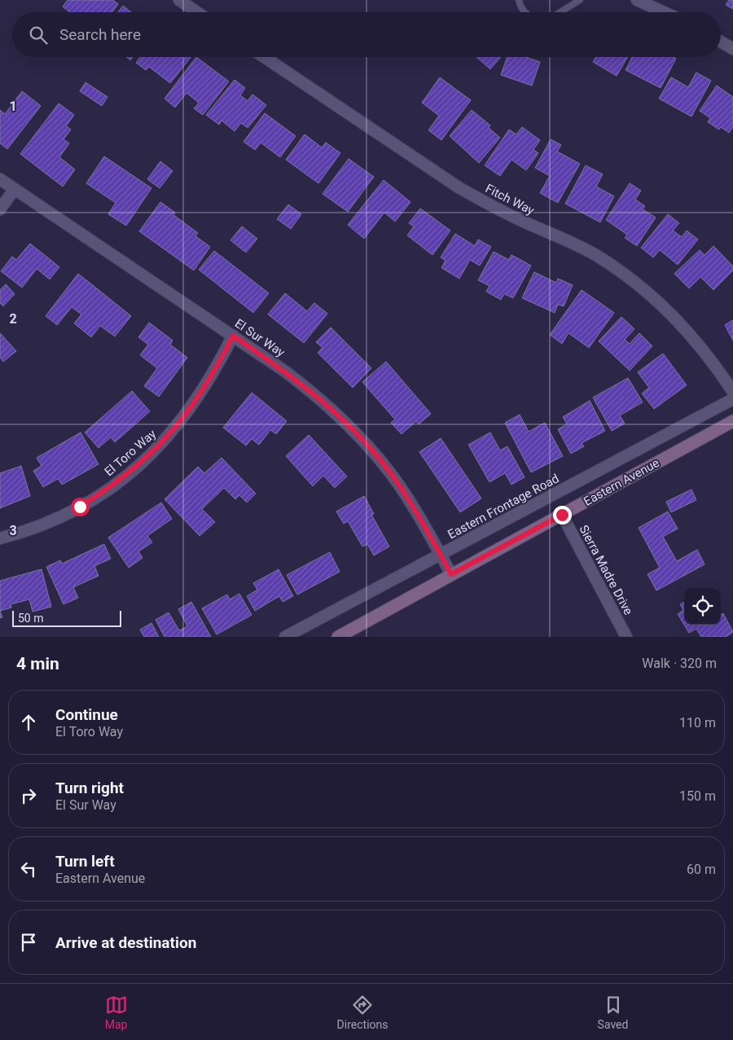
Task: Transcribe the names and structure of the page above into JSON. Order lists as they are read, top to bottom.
{
  "streets": {
    "main road": ["Eastern Avenue"],
    "street": [
      "Fitch Way",
      "El Sur Way",
      "El Toro Way",
      "Eastern Frontage Road",
      "Sierra Madre Drive"
    ]
  },
  "crossings": [
    ["El Sur Way", "El Toro Way"],
    ["El Sur Way", "Eastern Avenue"],
    ["El Sur Way", "Eastern Frontage Road"],
    ["Eastern Avenue", "Sierra Madre Drive"]
  ],
  "scale_bar": "50 m",
  "page": {
    "search": "Search here",
    "scale": "50 m",
    "heading": ["4 min", "Walk · 320 m"],
    "list": [
      ["Continue", "El Toro Way", "110 m"],
      ["Turn right", "El Sur Way", "150 m"],
      ["Turn left", "Eastern Avenue", "60 m"],
      "Arrive at destination"
    ],
    "nav": ["Map", "Directions", "Saved"]
  },
  "grid": {
    "rows": ["1", "2", "3"]
  }
}
